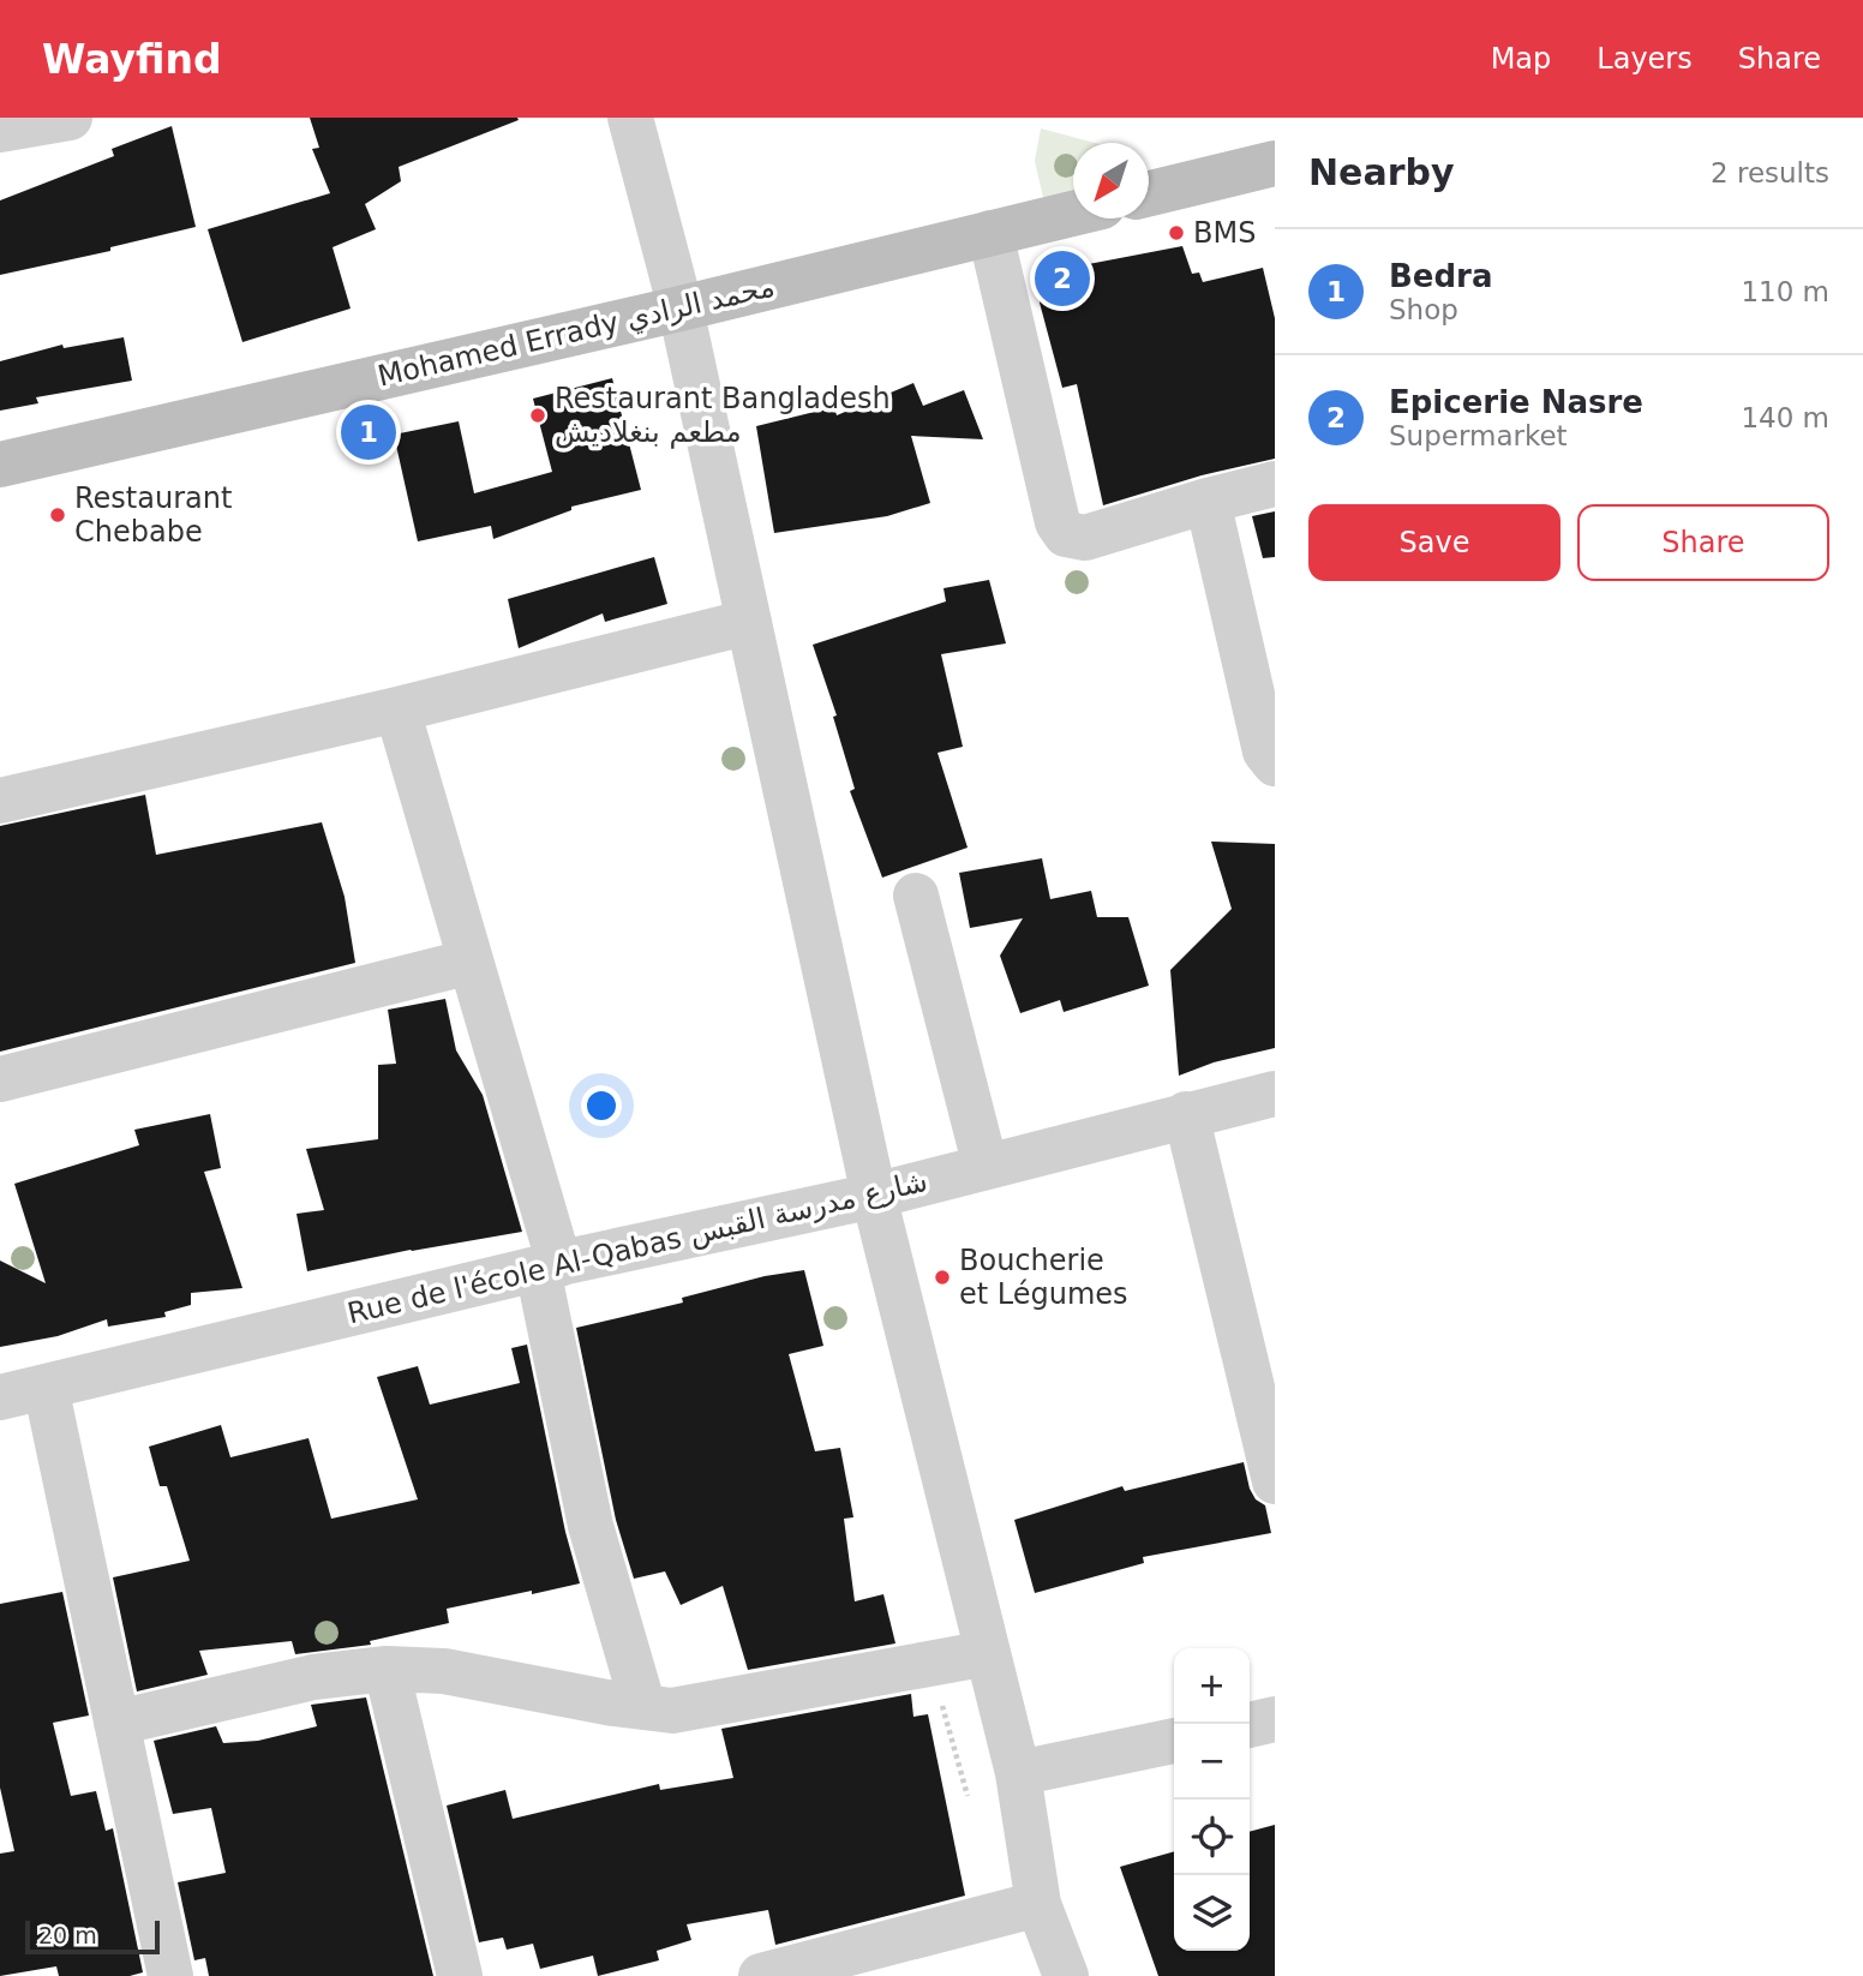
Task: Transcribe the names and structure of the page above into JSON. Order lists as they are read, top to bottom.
{
  "streets": {
    "street": ["Mohamed Errady محمد الرادي", "Rue de l'école Al-Qabas شارع مدرسة القبس"]
  },
  "places": [
    "BMS",
    "Restaurant Bangladesh مطعم بنغلاديش",
    "Restaurant Chebabe",
    "Boucherie et Légumes"
  ],
  "scale_bar": "20 m",
  "north": "bottom left",
  "page": {
    "header": "Wayfind",
    "nav": ["Map", "Layers", "Share"],
    "heading": ["Nearby", "2 results"],
    "list": [
      {
        "mark": "1",
        "name": "Bedra",
        "note": "Shop",
        "value": "110 m"
      },
      {
        "mark": "2",
        "name": "Epicerie Nasre",
        "note": "Supermarket",
        "value": "140 m"
      }
    ],
    "pins": ["2", "1"],
    "buttons": ["Save", "Share"],
    "map_buttons": ["+", "−"],
    "scale": "20 m"
  }
}
